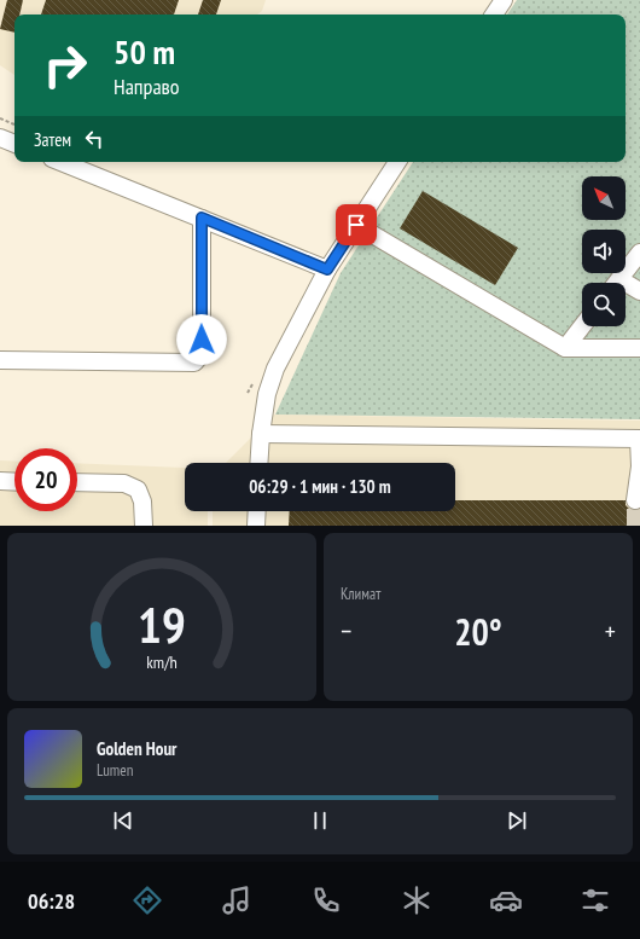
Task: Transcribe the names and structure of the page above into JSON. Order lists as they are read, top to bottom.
{
  "north": "top left",
  "page": {
    "turn": ["50 m", "Направо"],
    "then": "Затем",
    "limit": "20",
    "trip": "06:29 · 1 мин · 130 m",
    "tile": "Климат",
    "heat": ["−", "20°", "+"],
    "song": ["Golden Hour", "Lumen"],
    "tabs": "06:28",
    "gauge": ["19", "km/h"]
  }
}
